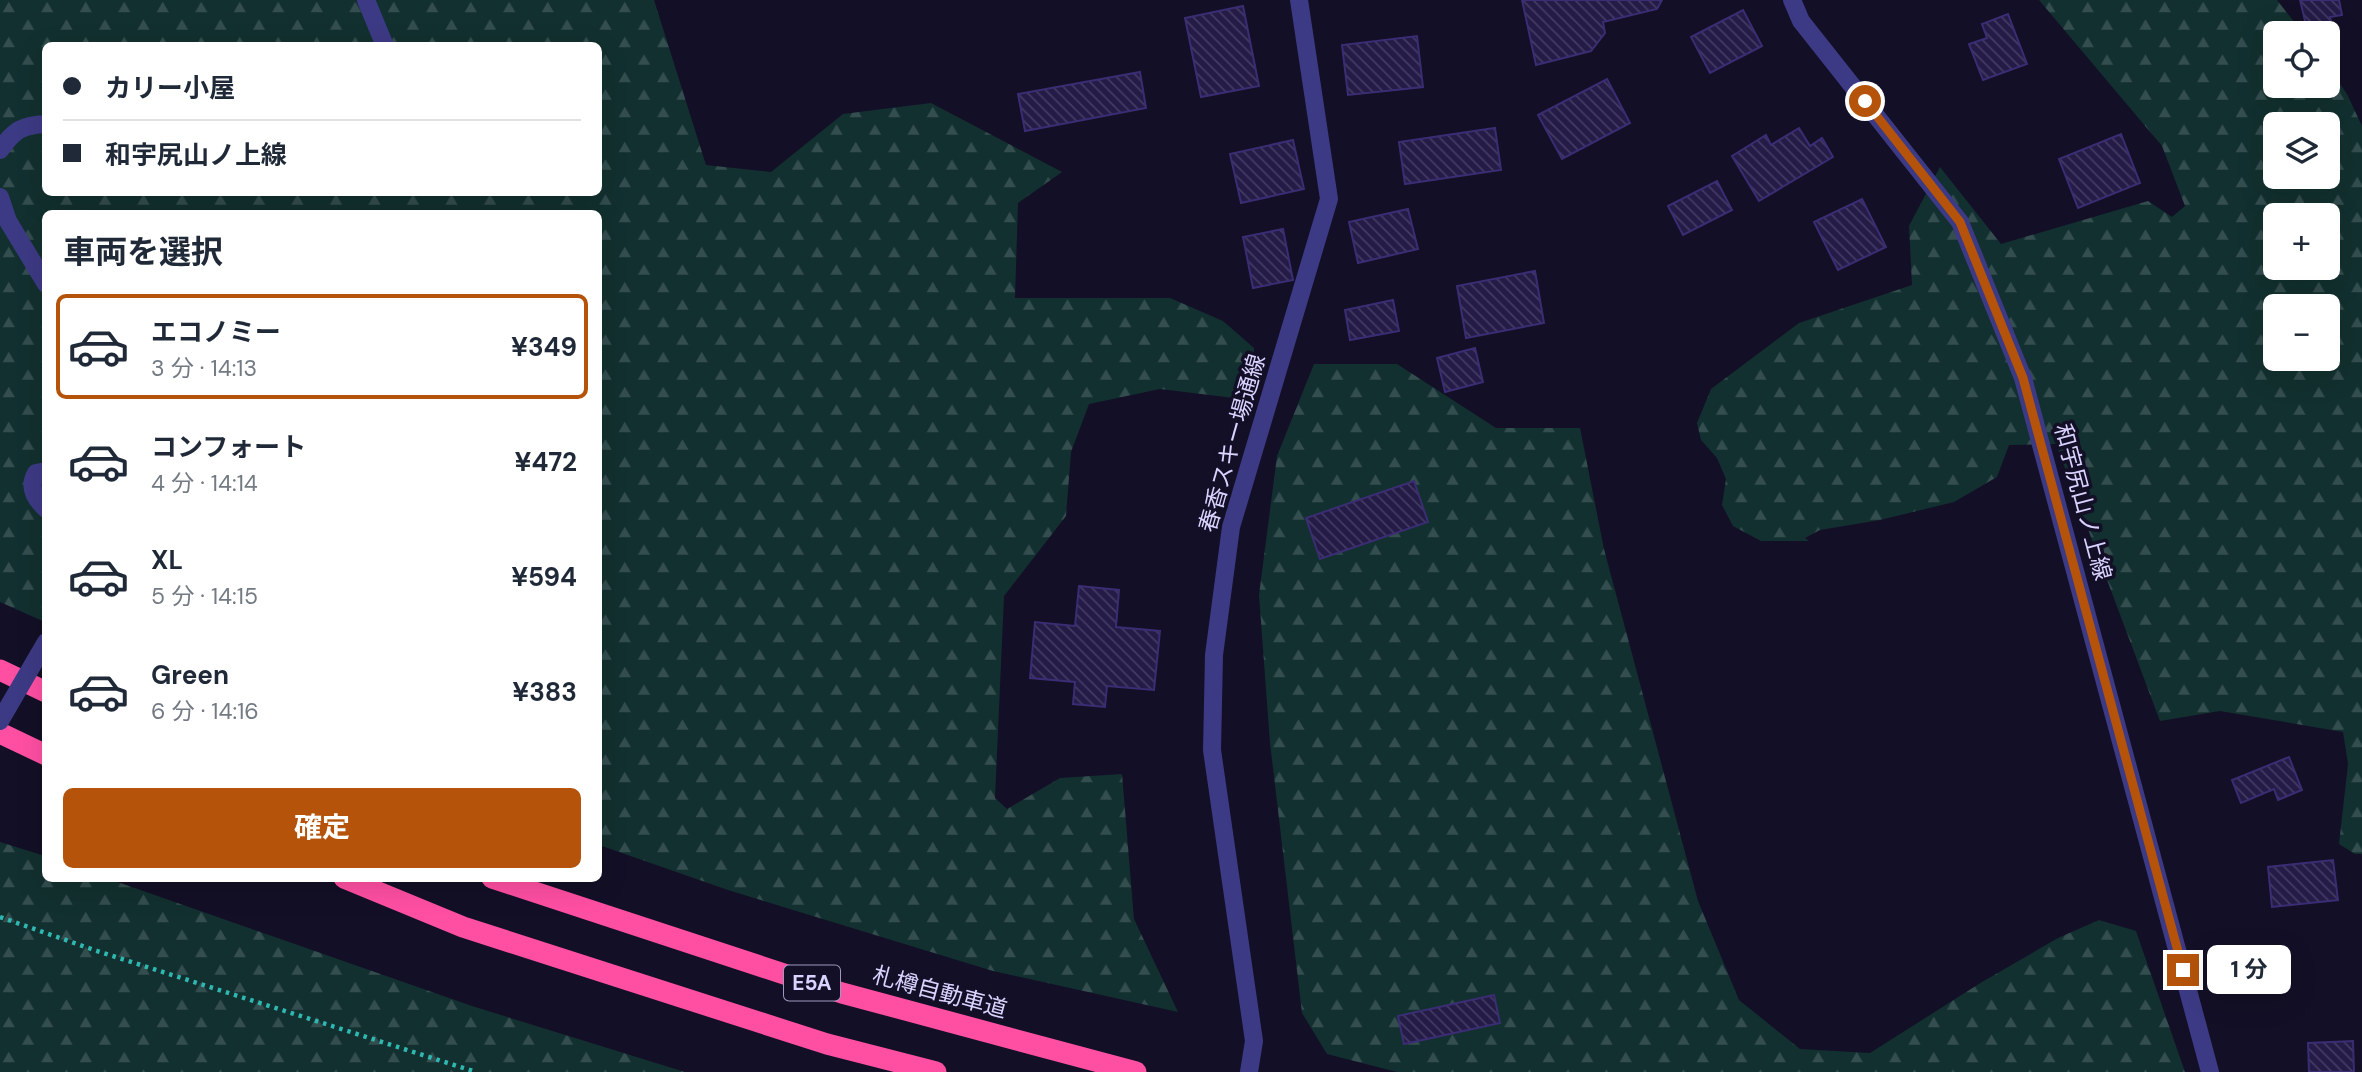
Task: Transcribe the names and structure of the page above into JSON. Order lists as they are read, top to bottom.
{
  "streets": {
    "highway": ["E5A", "札樽自動車道"],
    "street": ["春香スキー場通線", "和宇尻山ノ上線"]
  },
  "page": {
    "map_buttons": ["+", "−"],
    "banner": ["カリー小屋", "和宇尻山ノ上線"],
    "heading": "車両を選択",
    "list": [
      {
        "name": "エコノミー",
        "note": "3 分 · 14:13",
        "value": "¥349"
      },
      {
        "name": "コンフォート",
        "note": "4 分 · 14:14",
        "value": "¥472"
      },
      {
        "name": "XL",
        "note": "5 分 · 14:15",
        "value": "¥594"
      },
      {
        "name": "Green",
        "note": "6 分 · 14:16",
        "value": "¥383"
      }
    ],
    "buttons": "確定",
    "bubble": "1 分"
  }
}
